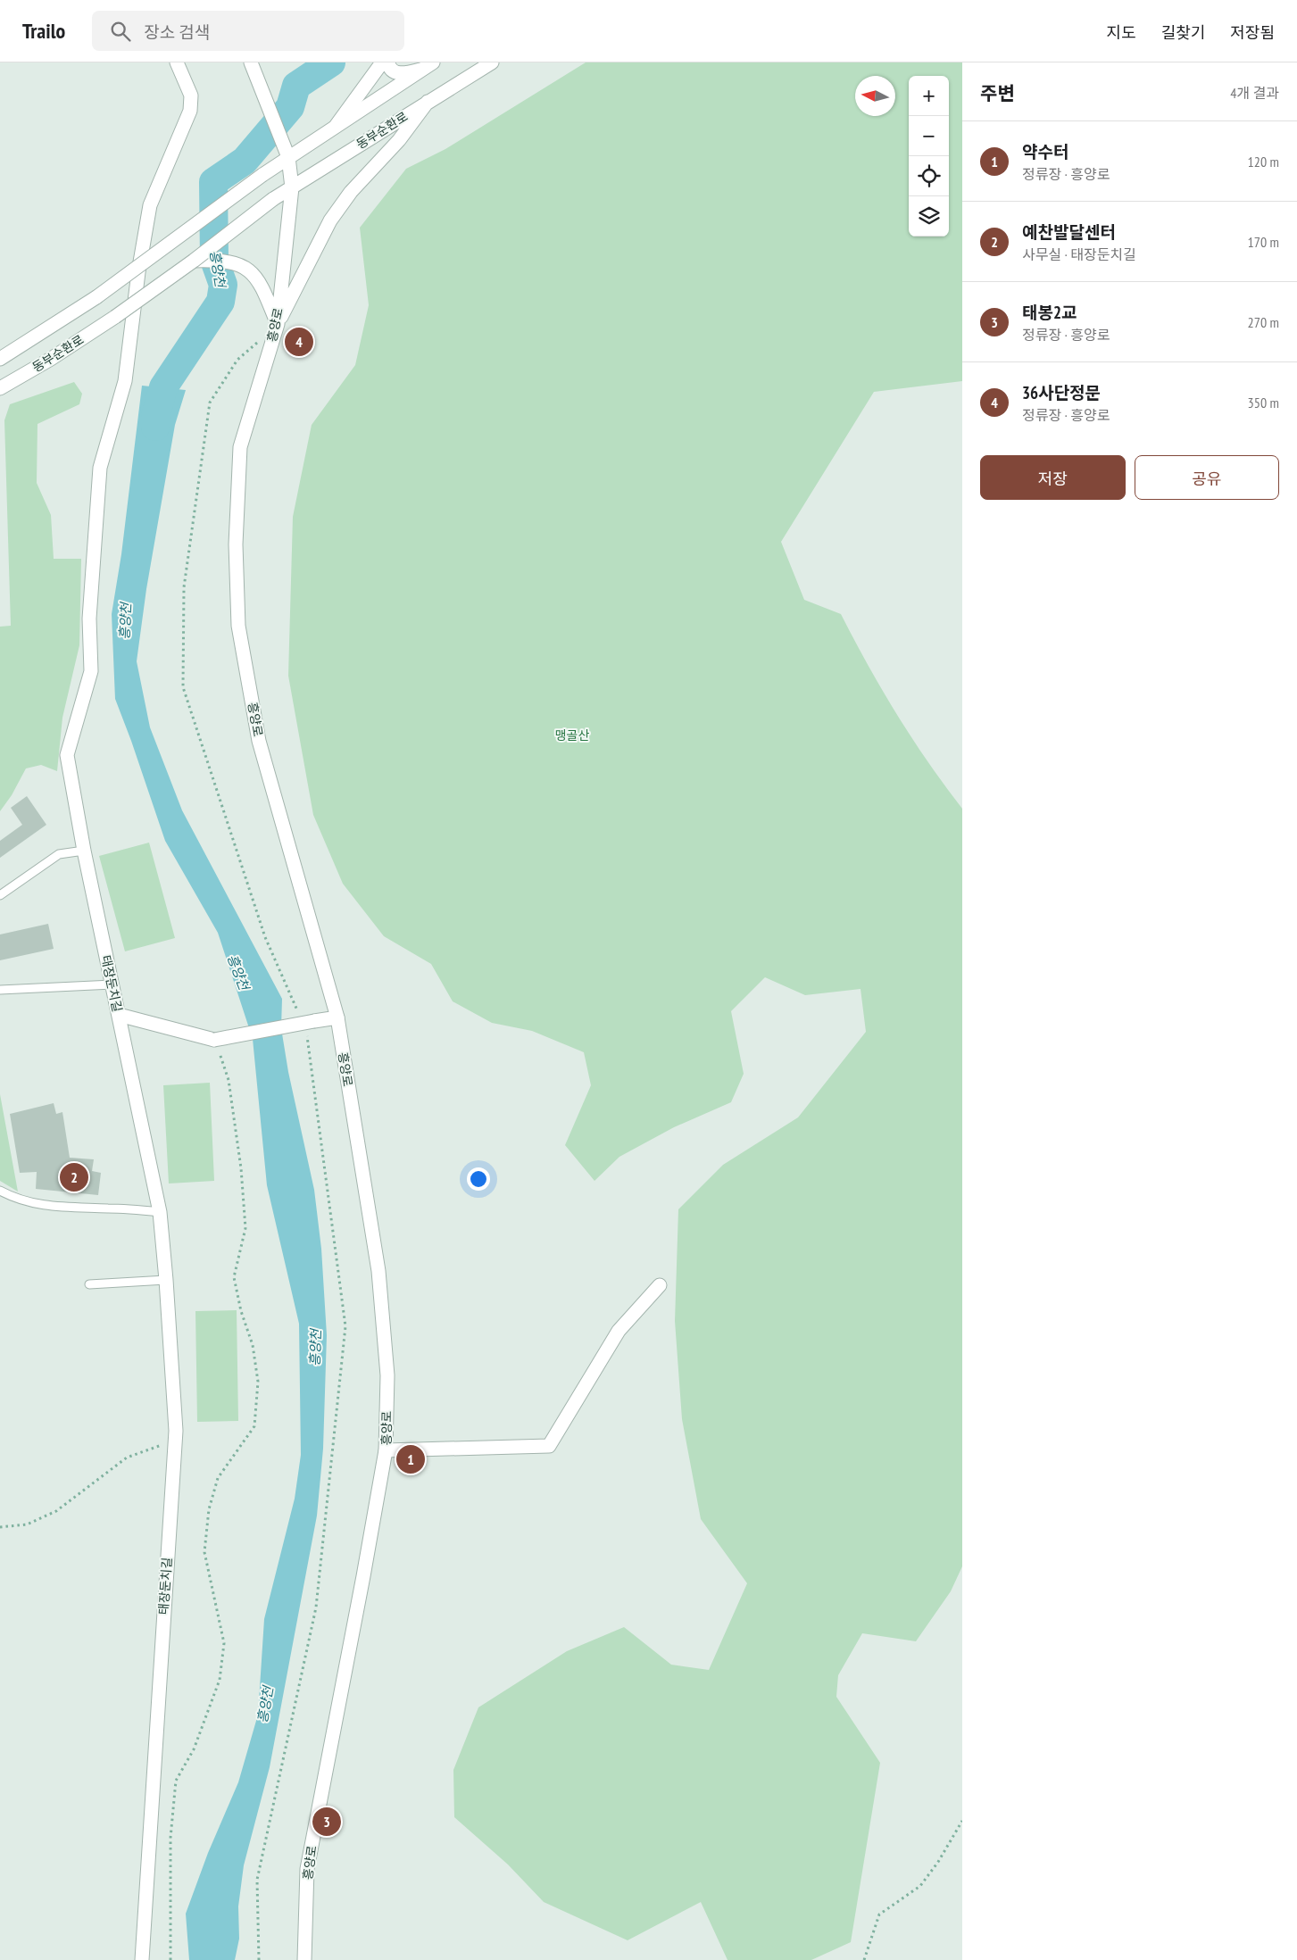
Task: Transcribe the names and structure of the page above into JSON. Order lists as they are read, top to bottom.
{
  "streets": {
    "street": ["동부순환로", "흥양로", "태장둔치길"]
  },
  "crossings": [
    ["동부순환로", "흥양로"]
  ],
  "water": ["흥양천"],
  "parks": ["맹골산"],
  "north": "left",
  "page": {
    "header": "Trailo",
    "search": "장소 검색",
    "nav": ["지도", "길찾기", "저장됨"],
    "heading": ["주변", "4개 결과"],
    "map_buttons": ["+", "−"],
    "list": [
      {
        "mark": "1",
        "name": "약수터",
        "note": "정류장 · 흥양로",
        "value": "120 m"
      },
      {
        "mark": "2",
        "name": "예찬발달센터",
        "note": "사무실 · 태장둔치길",
        "value": "170 m"
      },
      {
        "mark": "3",
        "name": "태봉2교",
        "note": "정류장 · 흥양로",
        "value": "270 m"
      },
      {
        "mark": "4",
        "name": "36사단정문",
        "note": "정류장 · 흥양로",
        "value": "350 m"
      }
    ],
    "pins": [
      "4",
      "2",
      "1",
      "3"
    ],
    "buttons": ["저장", "공유"]
  }
}
